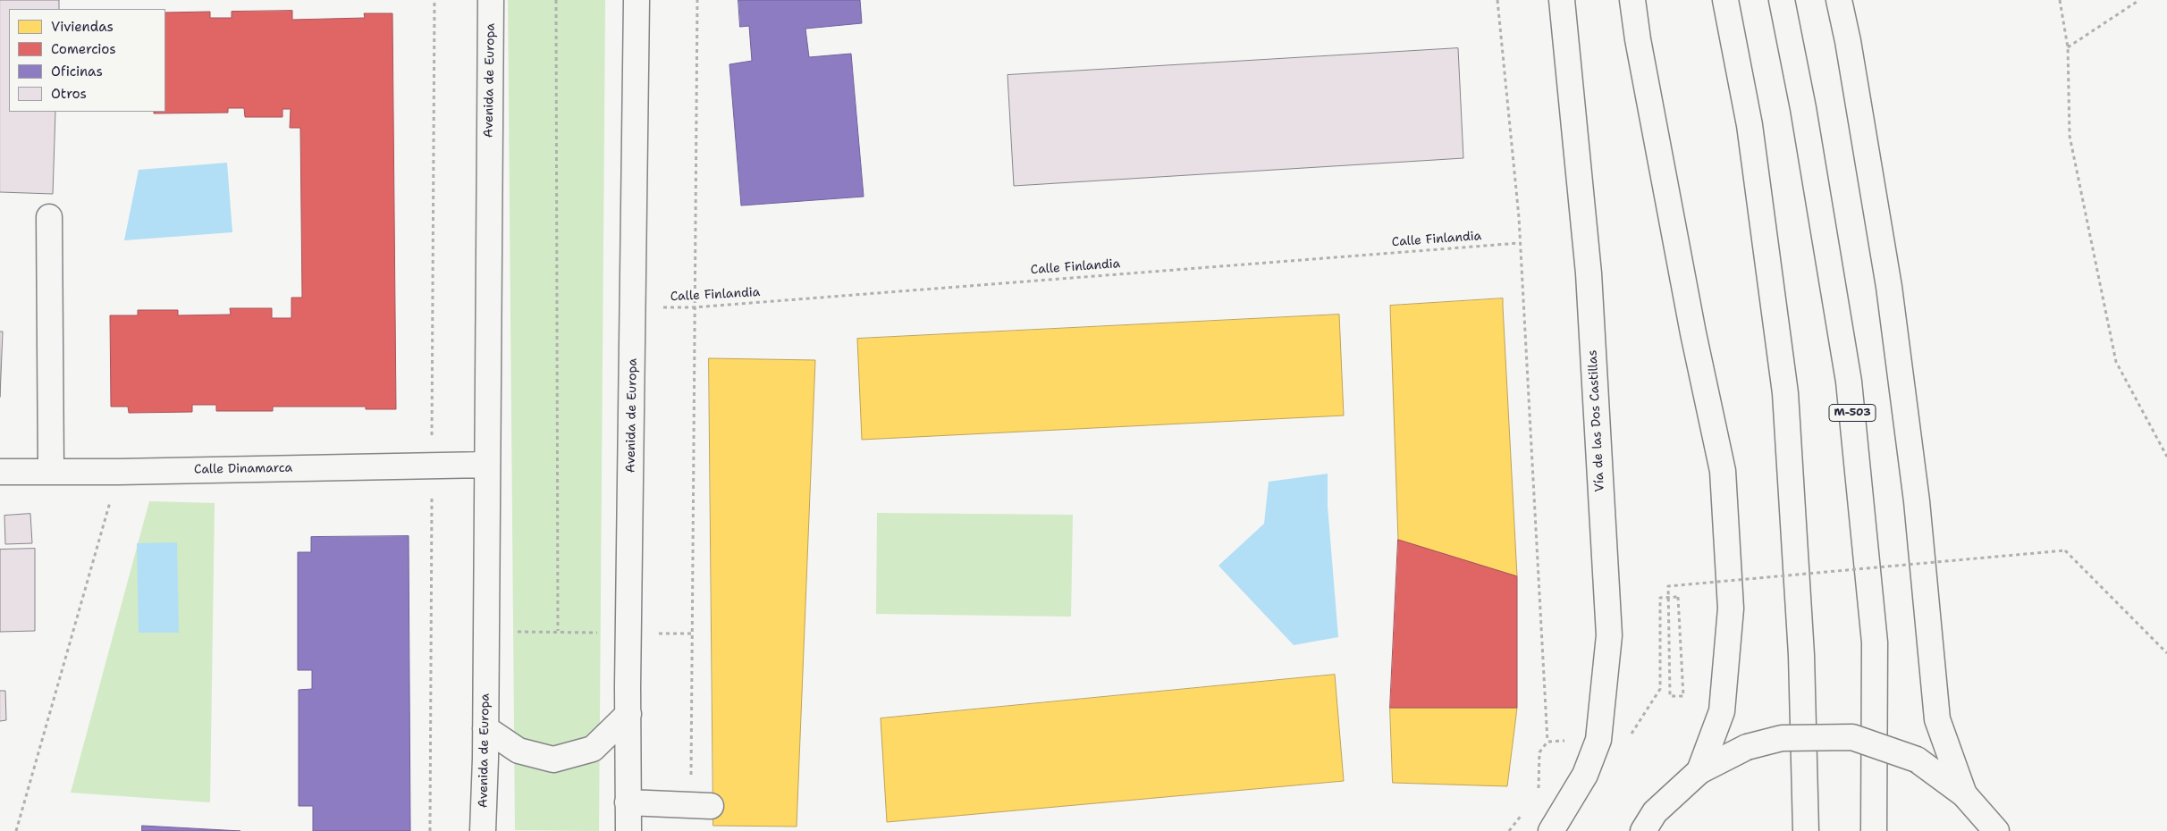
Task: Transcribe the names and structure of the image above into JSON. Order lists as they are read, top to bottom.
{
  "streets": {
    "main road": [
      "Avenida de Europa",
      "M-503",
      "Vía de las Dos Castillas",
      "Calle Dinamarca"
    ],
    "path": ["Calle Finlandia"]
  },
  "crossings": [
    ["Avenida de Europa", "Calle Finlandia"],
    ["Avenida de Europa", "Calle Dinamarca"]
  ],
  "legend": [
    "Viviendas",
    "Comercios",
    "Oficinas",
    "Otros"
  ]
}
